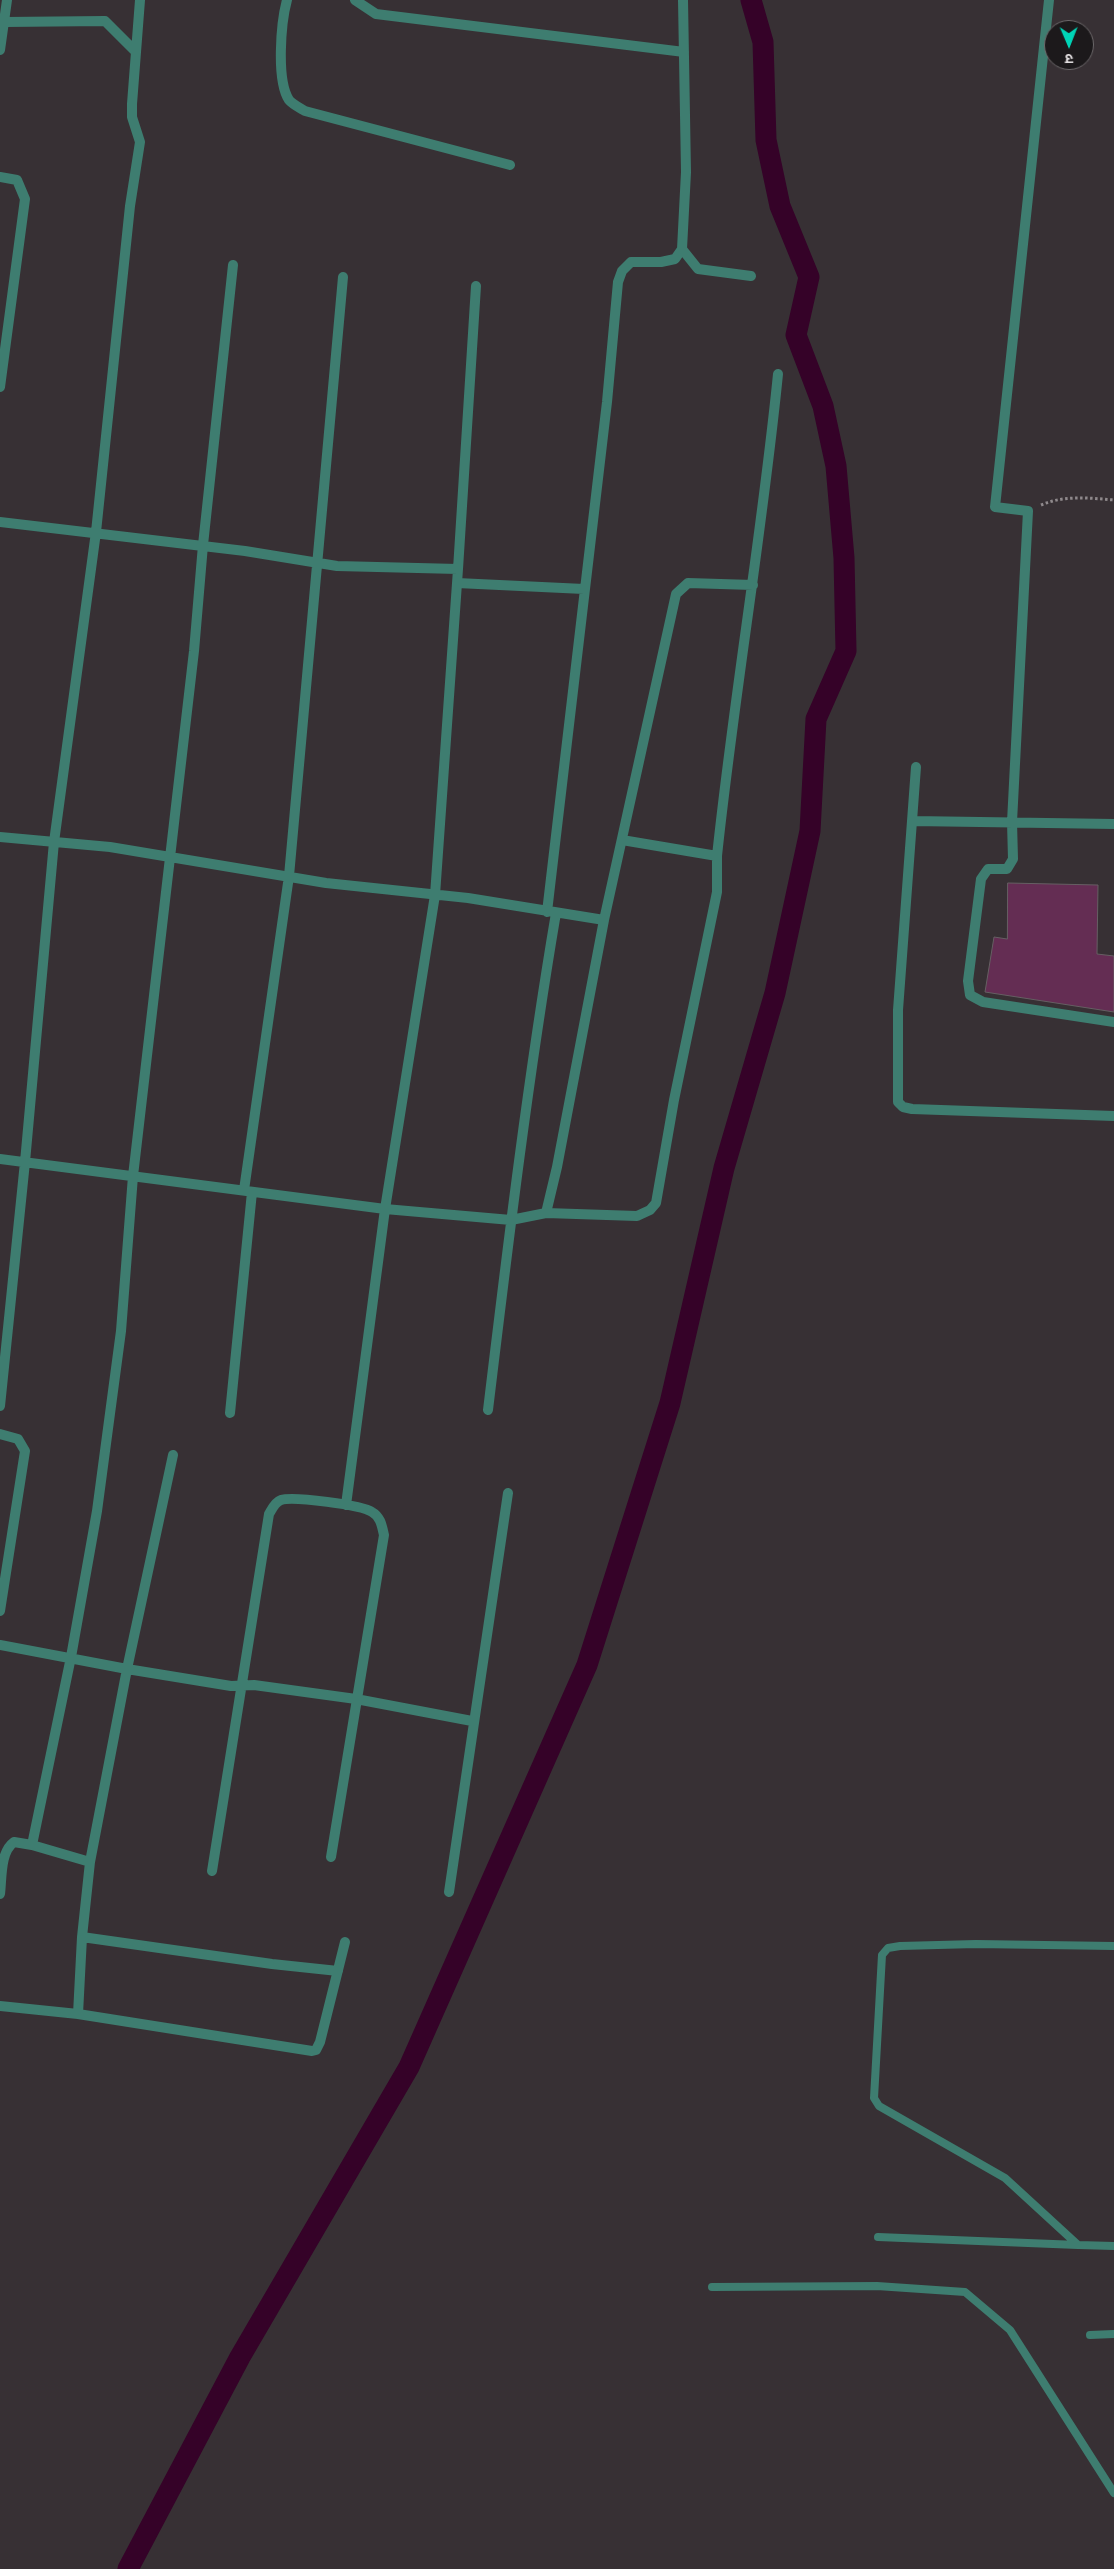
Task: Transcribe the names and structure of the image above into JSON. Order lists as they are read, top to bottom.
{
  "north": "bottom"
}
